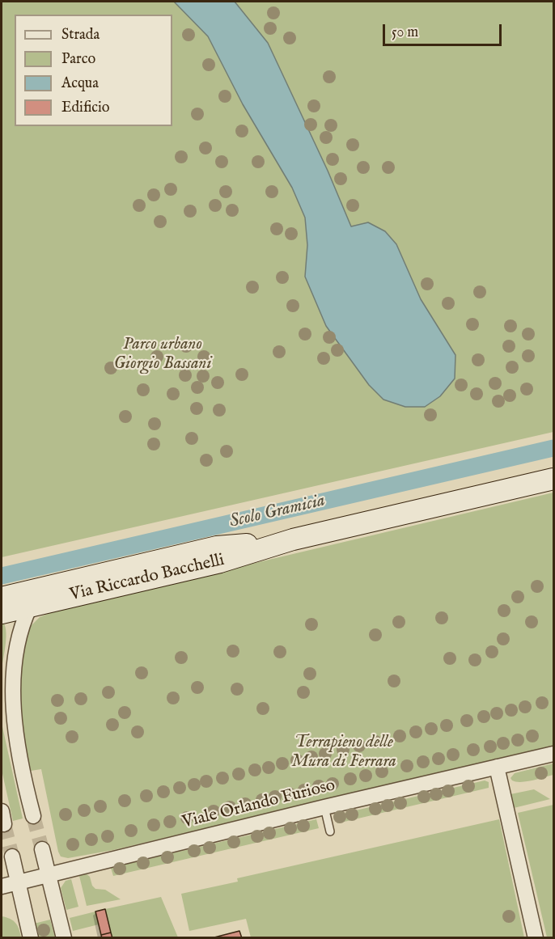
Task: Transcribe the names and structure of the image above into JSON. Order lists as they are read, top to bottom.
{
  "streets": {
    "main road": ["Via Riccardo Bacchelli"],
    "street": ["Viale Orlando Furioso"]
  },
  "water": ["Scolo Gramicia"],
  "parks": ["Parco urbano Giorgio Bassani", "Terrapieno delle Mura di Ferrara"],
  "legend": [
    "Strada",
    "Parco",
    "Acqua",
    "Edificio"
  ],
  "scale_bar": "50 m"
}
